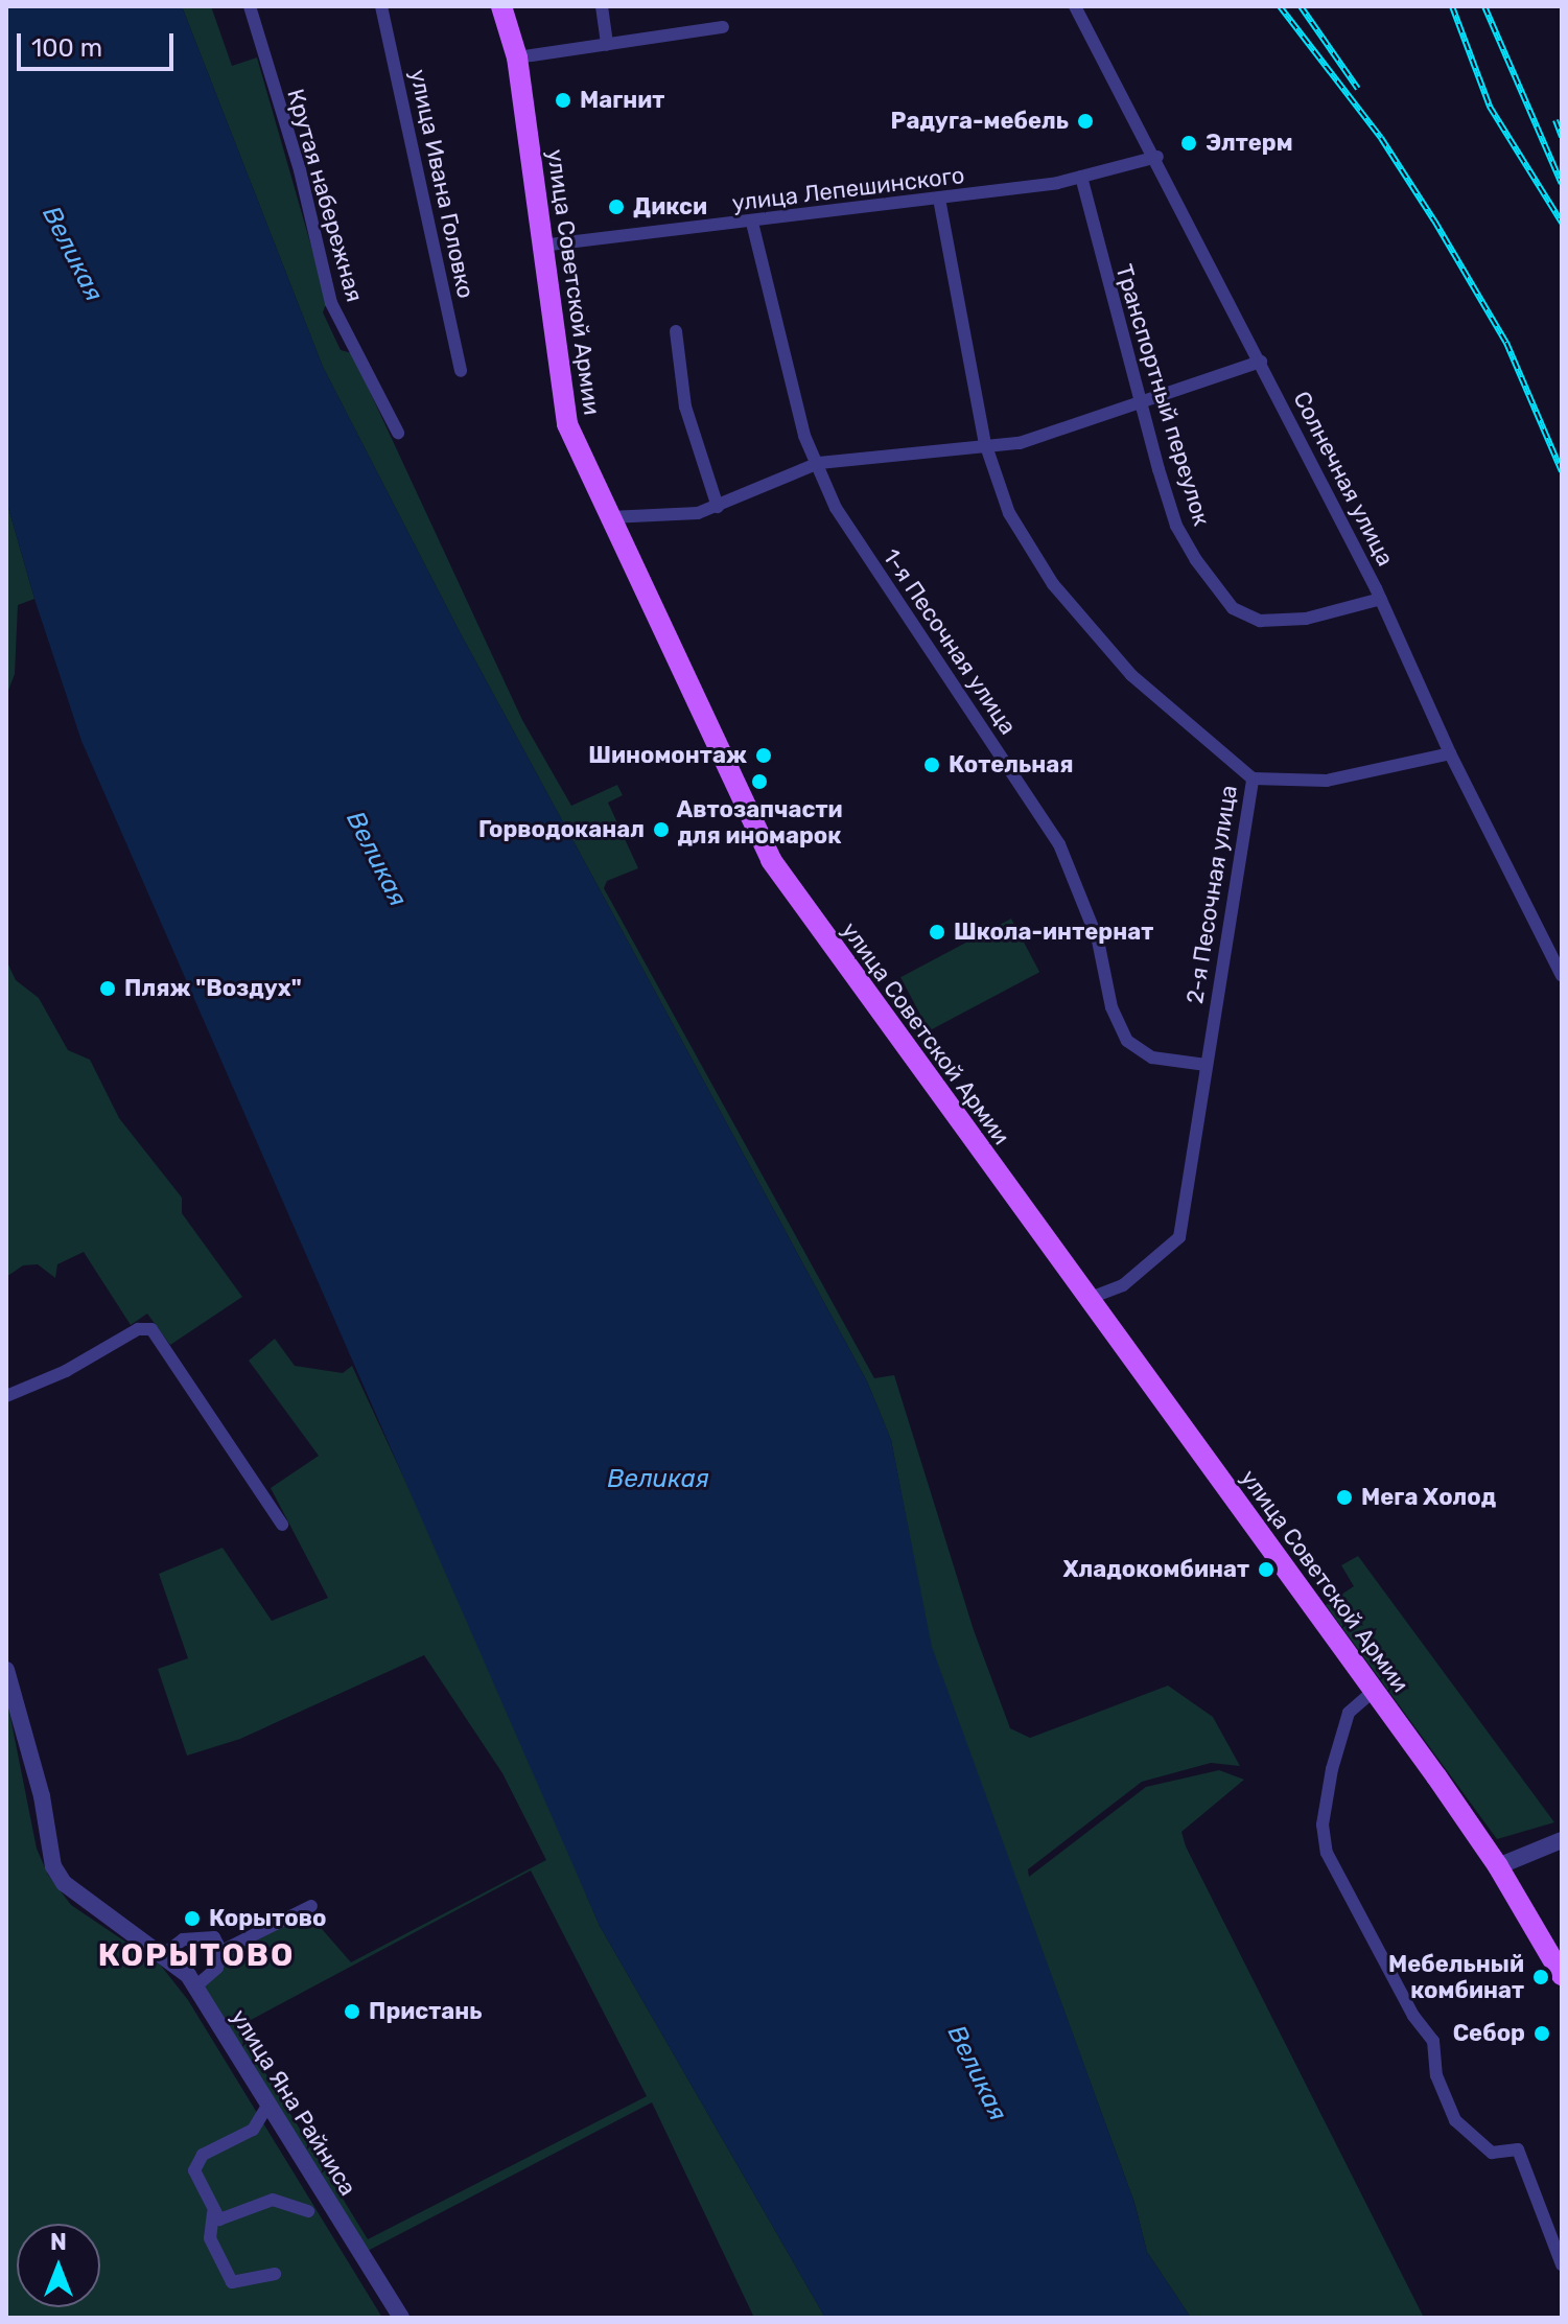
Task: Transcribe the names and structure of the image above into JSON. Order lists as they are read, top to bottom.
{
  "streets": {
    "main road": ["улица Советской Армии"],
    "street": [
      "улица Ивана Головко",
      "улица Лепешинского",
      "Крутая набережная",
      "Транспортный переулок",
      "Солнечная улица",
      "1-я Песочная улица",
      "2-я Песочная улица",
      "улица Яна Райниса"
    ]
  },
  "crossings": [
    ["улица Лепешинского", "улица Советской Армии"],
    ["улица Лепешинского", "Транспортный переулок"],
    ["улица Лепешинского", "Солнечная улица"],
    ["улица Лепешинского", "1-я Песочная улица"],
    ["улица Лепешинского", "2-я Песочная улица"],
    ["улица Советской Армии", "2-я Песочная улица"],
    ["Транспортный переулок", "Солнечная улица"],
    ["1-я Песочная улица", "2-я Песочная улица"]
  ],
  "districts": ["КОРЫТОВО"],
  "water": ["Великая"],
  "places": [
    "Магнит",
    "Радуга-мебель",
    "Элтерм",
    "Дикси",
    "Шиномонтаж",
    "Котельная",
    "Автозапчасти для иномарок",
    "Горводоканал",
    "Школа-интернат",
    "Пляж \"Воздух\"",
    "Мега Холод",
    "Хладокомбинат",
    "Корытово",
    "Мебельный комбинат",
    "Пристань",
    "Себор"
  ],
  "scale_bar": "100 m",
  "north": "top"
}
